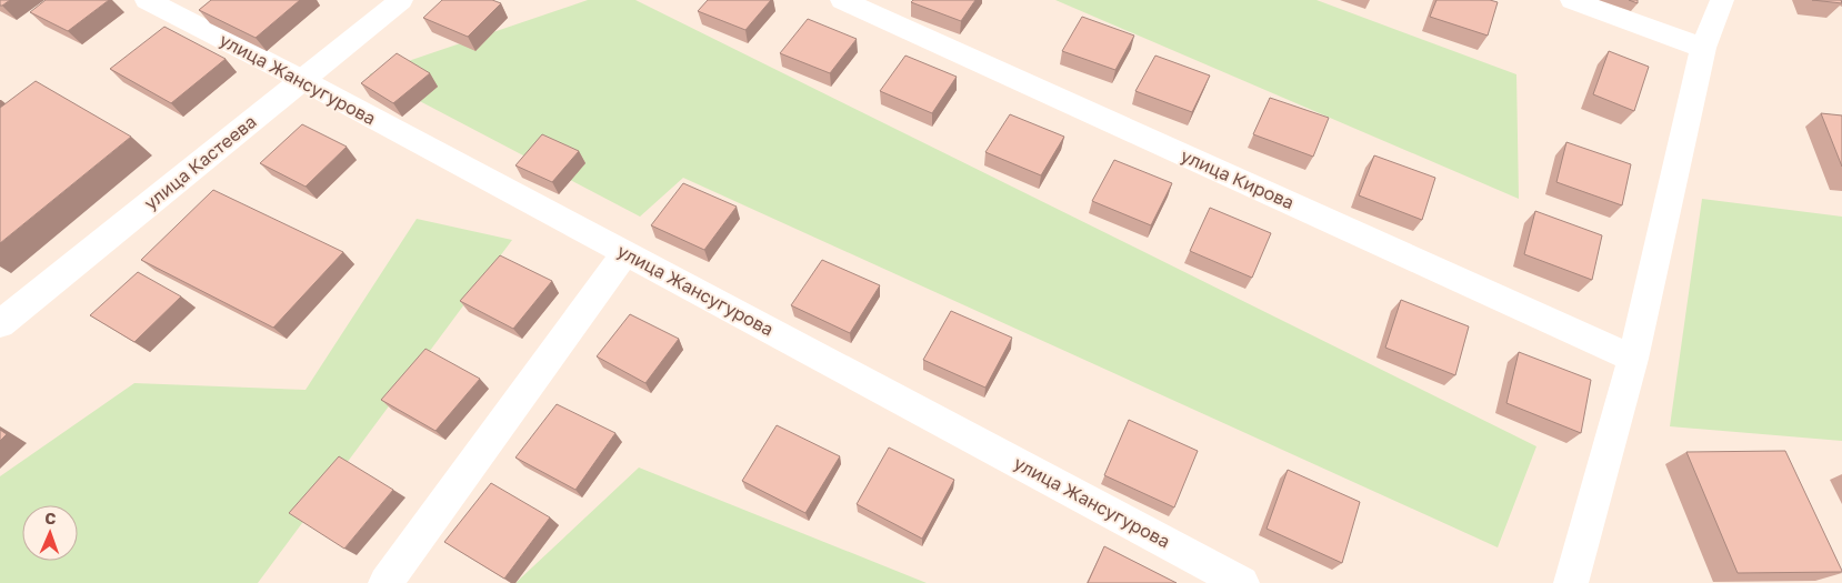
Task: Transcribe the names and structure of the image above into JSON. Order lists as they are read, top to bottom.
{
  "streets": {
    "street": ["улица Жансугурова", "улица Кастеева", "улица Кирова"]
  },
  "crossings": [
    ["улица Жансугурова", "улица Кастеева"]
  ],
  "north": "top"
}
